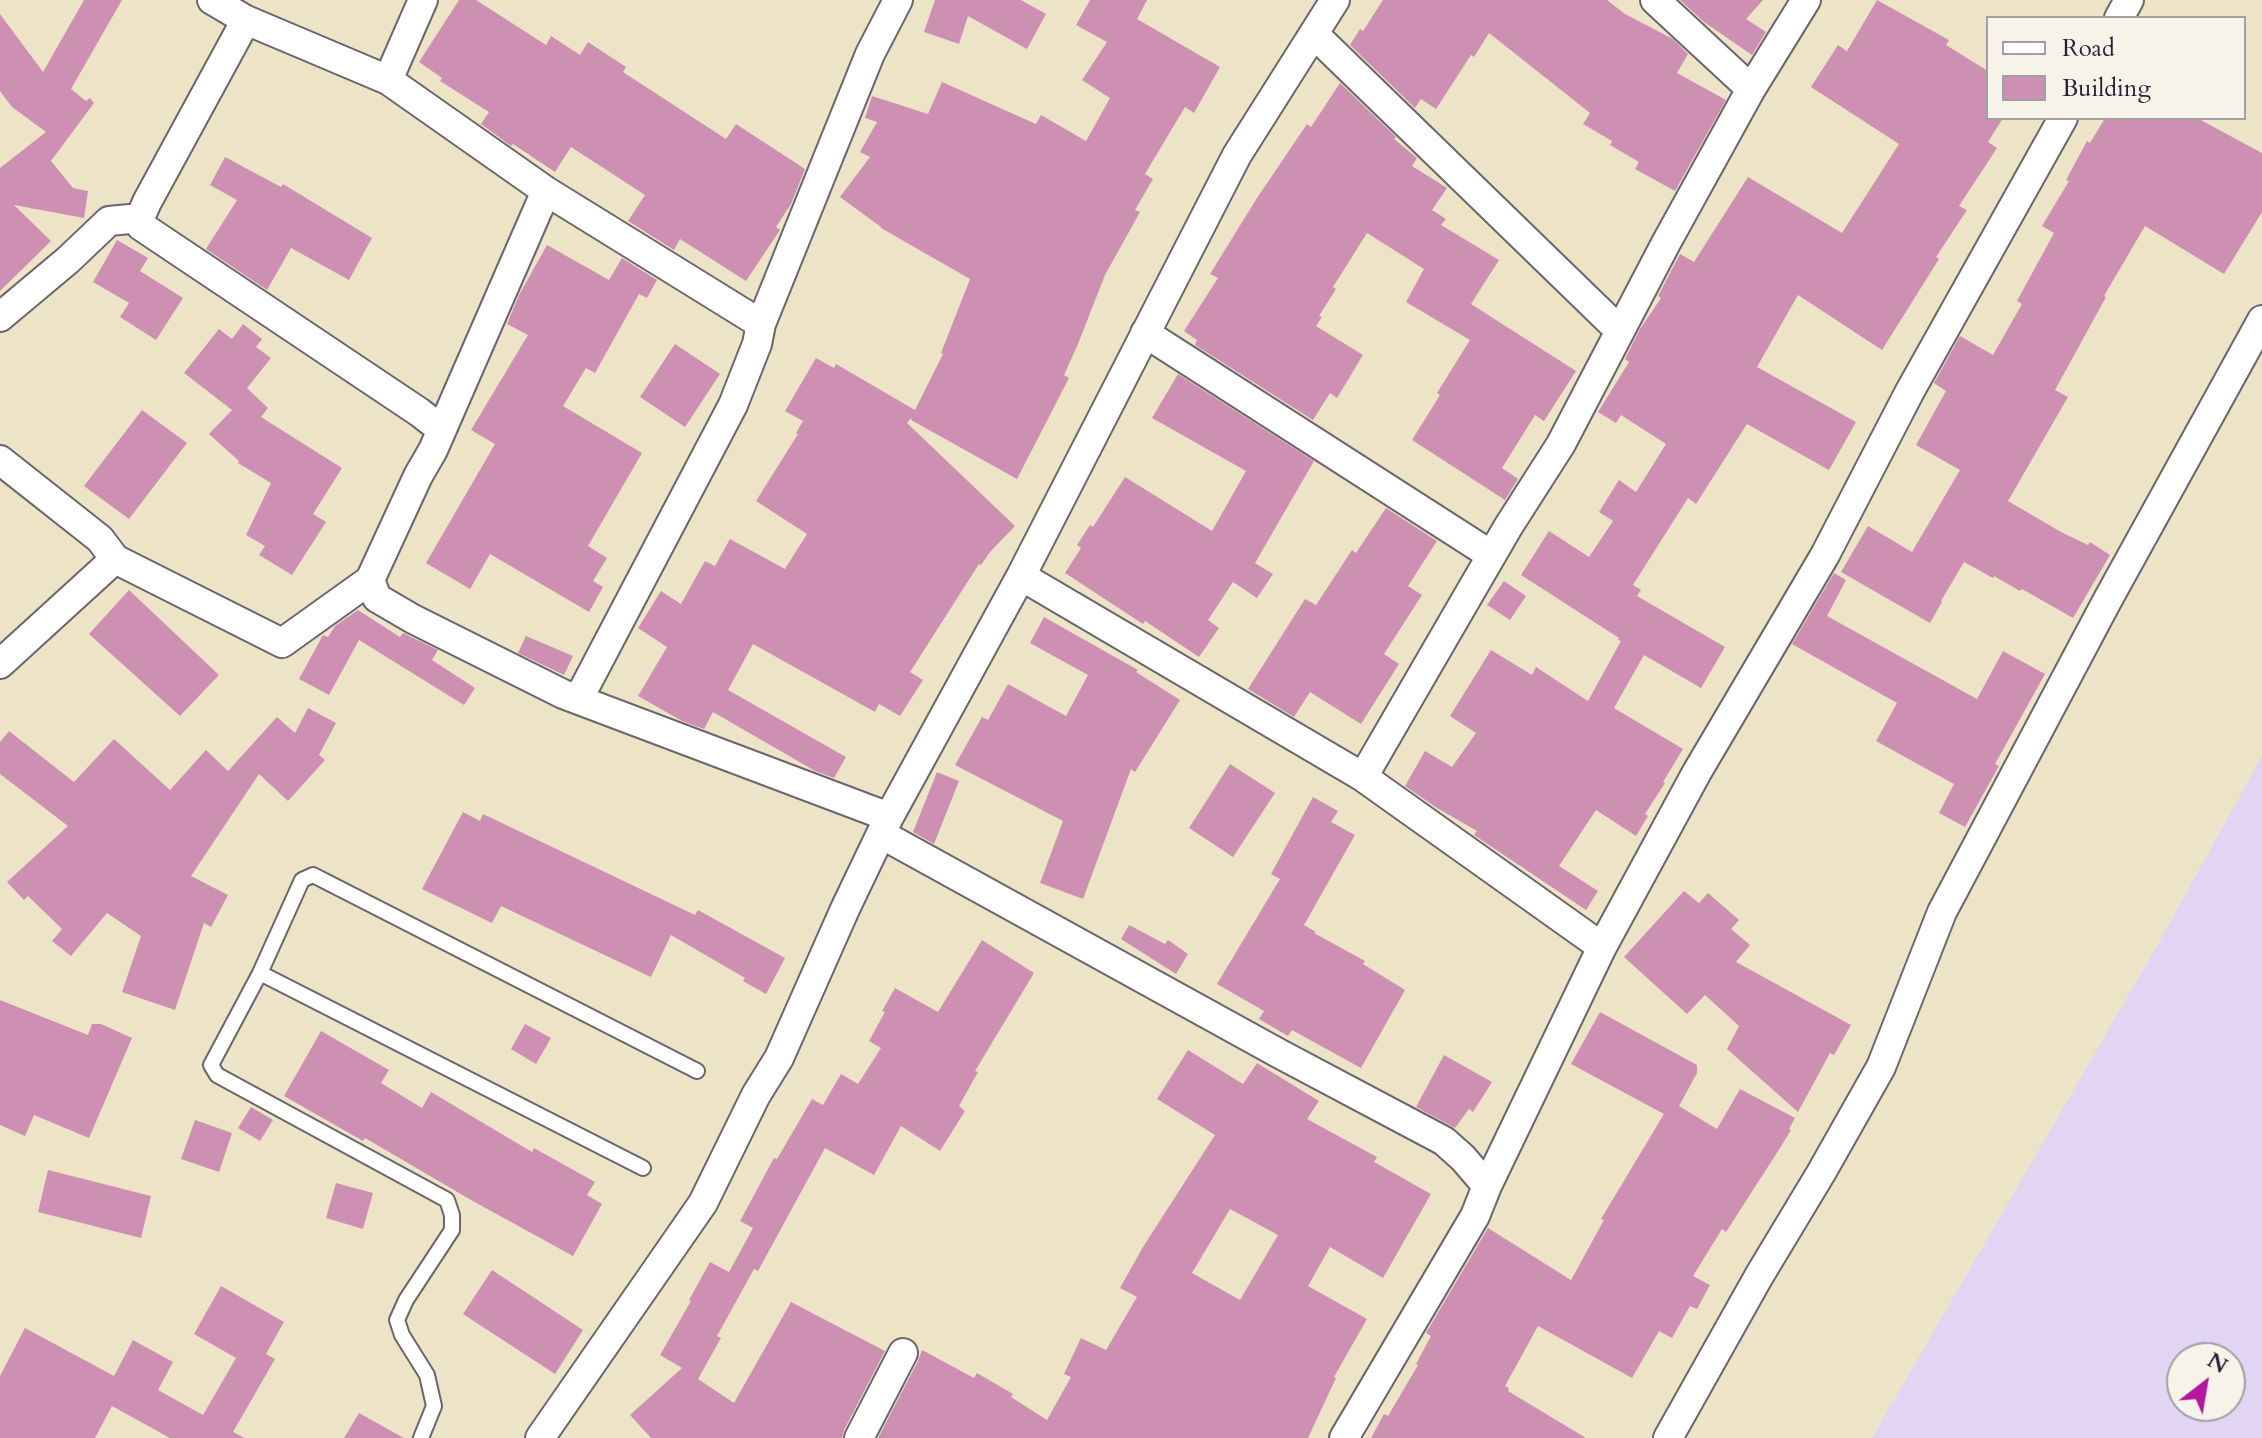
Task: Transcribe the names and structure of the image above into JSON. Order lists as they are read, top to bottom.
{
  "legend": ["Road", "Building"],
  "north": "top right"
}
